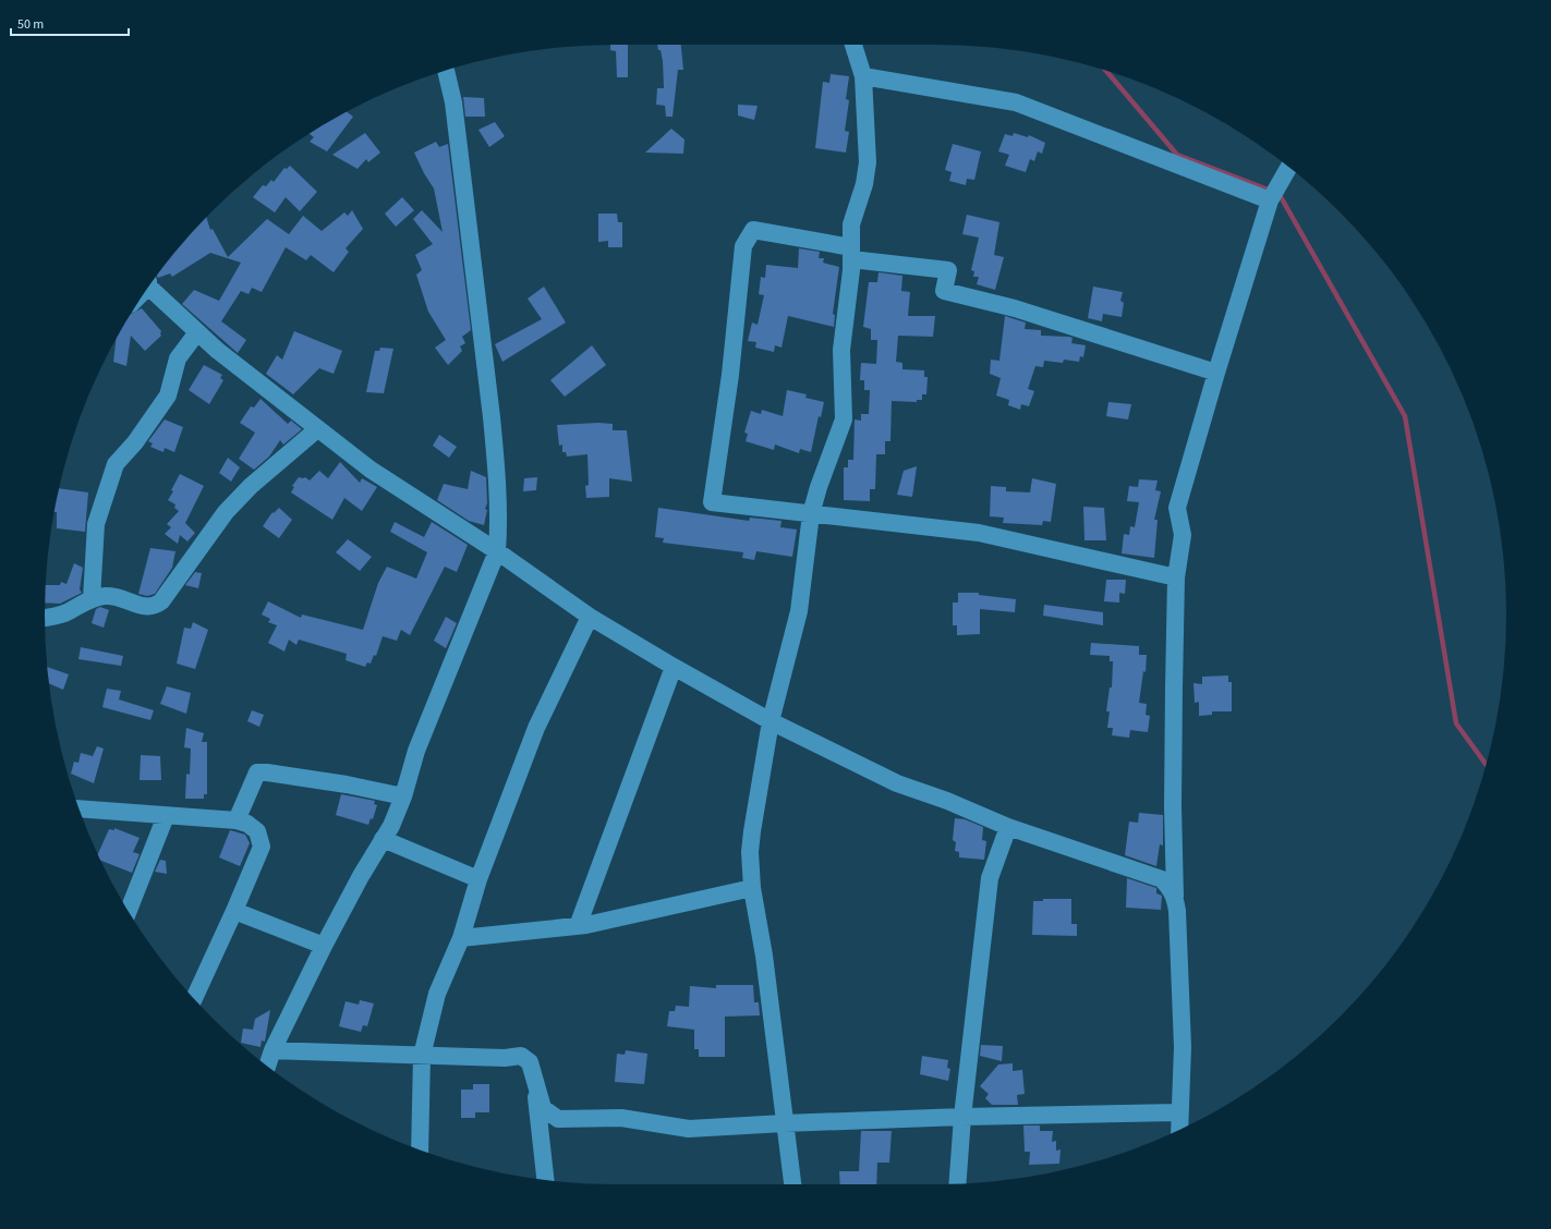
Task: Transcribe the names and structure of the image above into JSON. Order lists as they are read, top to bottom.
{
  "scale_bar": "50 m"
}
